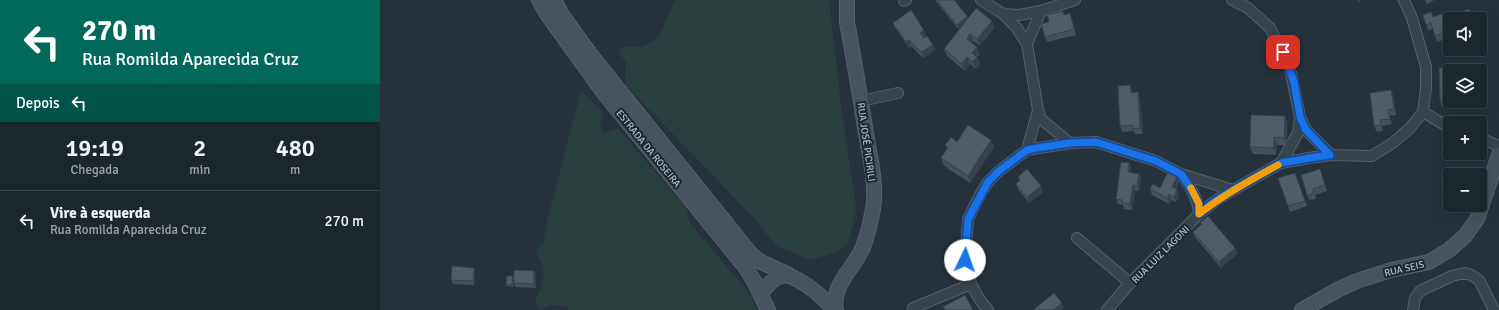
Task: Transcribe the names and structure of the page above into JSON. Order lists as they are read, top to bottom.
{
  "streets": {
    "street": [
      "RUA JOSÉ PICIRILI",
      "ESTRADA DA ROSEIRA",
      "RUA LUIZ LAGONI",
      "RUA SEIS"
    ]
  },
  "page": {
    "turn": ["270 m", "Rua Romilda Aparecida Cruz"],
    "map_buttons": ["+", "−"],
    "then": "Depois",
    "eta": [
      "19:19",
      "Chegada",
      "2",
      "min",
      "480",
      "m"
    ],
    "list": [
      {
        "name": "Vire à esquerda",
        "note": "Rua Romilda Aparecida Cruz",
        "value": "270 m"
      }
    ]
  }
}
